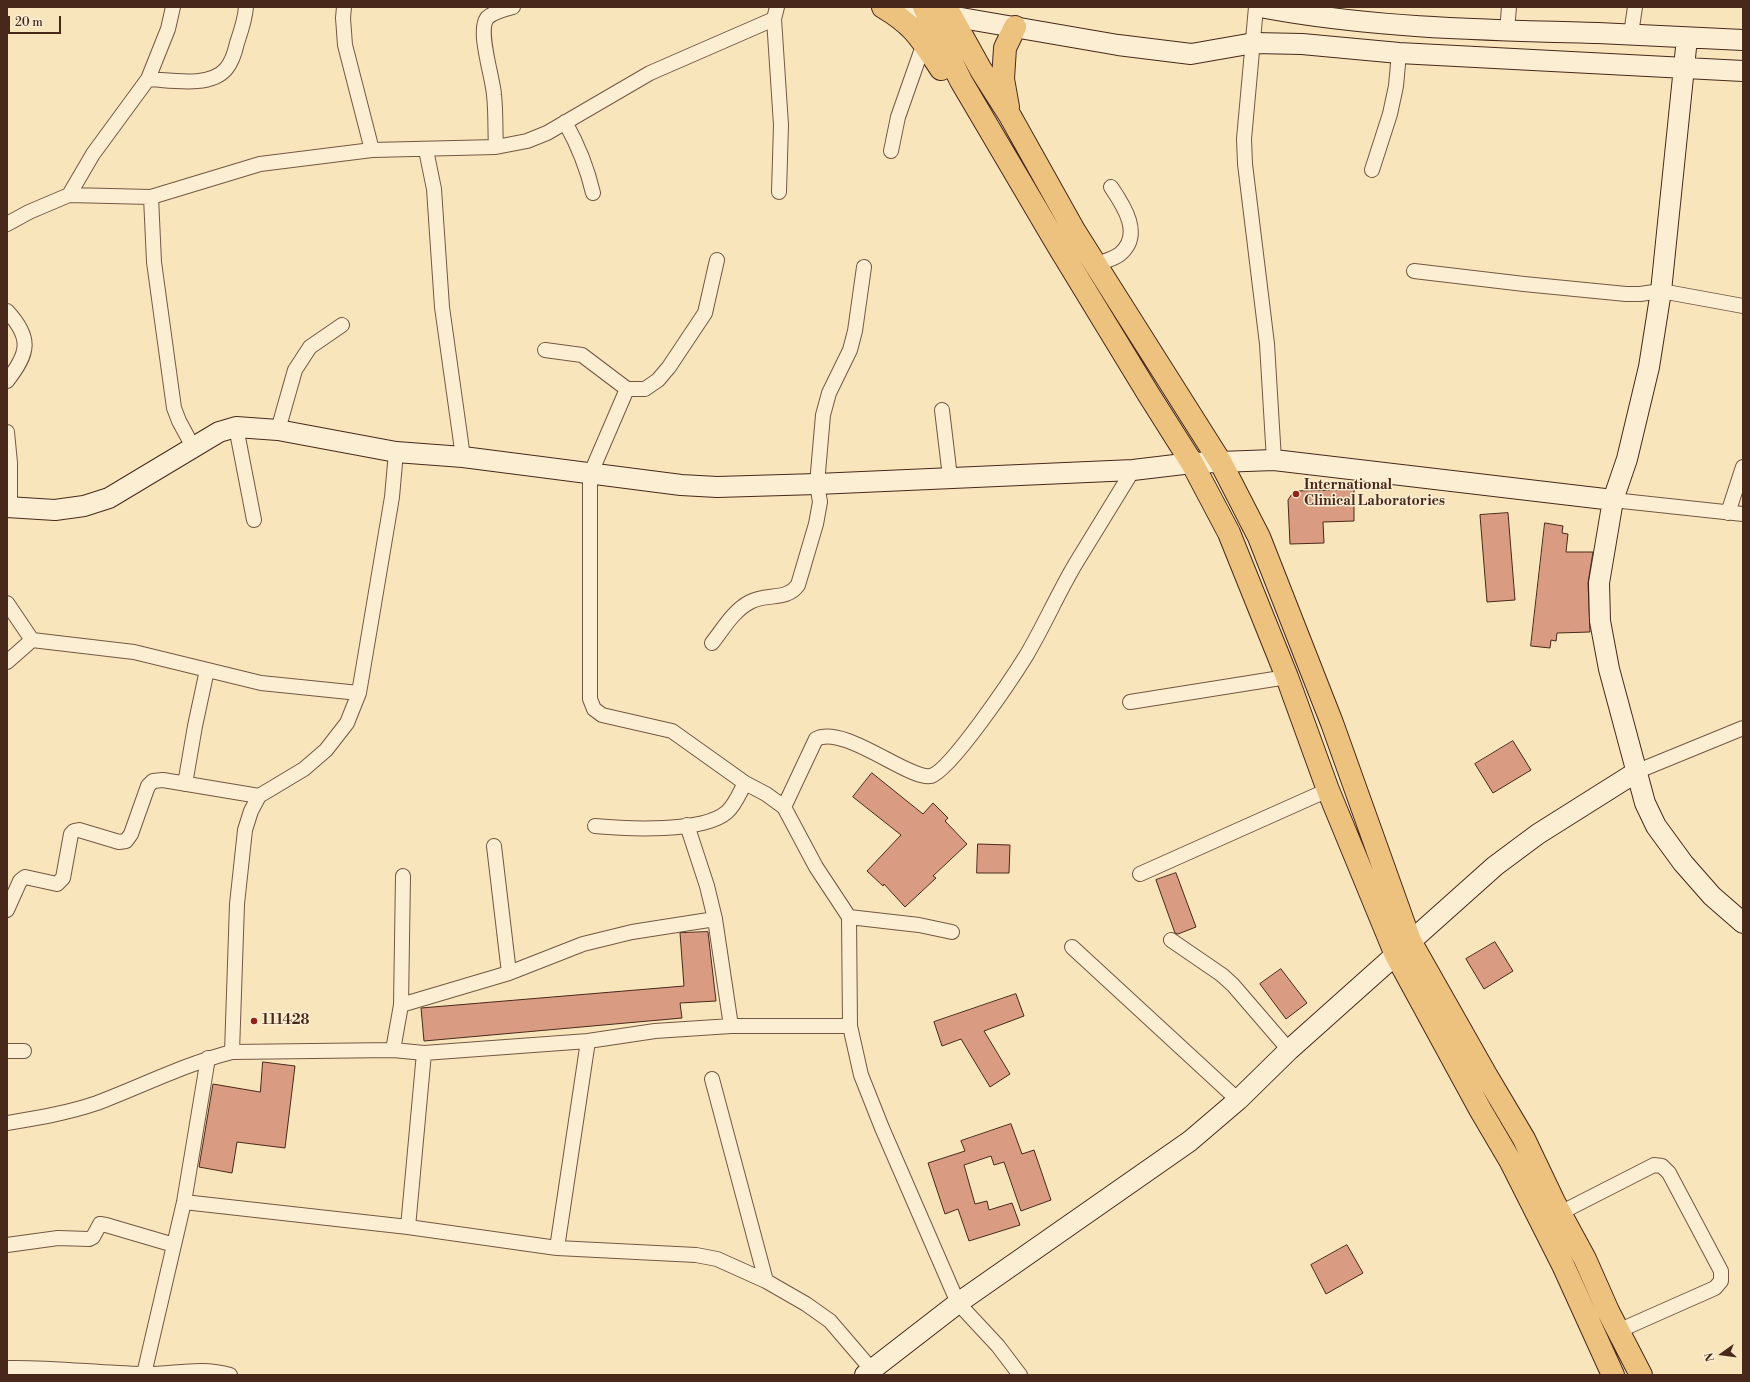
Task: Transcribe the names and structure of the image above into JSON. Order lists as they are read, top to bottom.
{
  "places": ["International Clinical Laboratories", "111428"],
  "scale_bar": "20 m",
  "north": "left"
}
